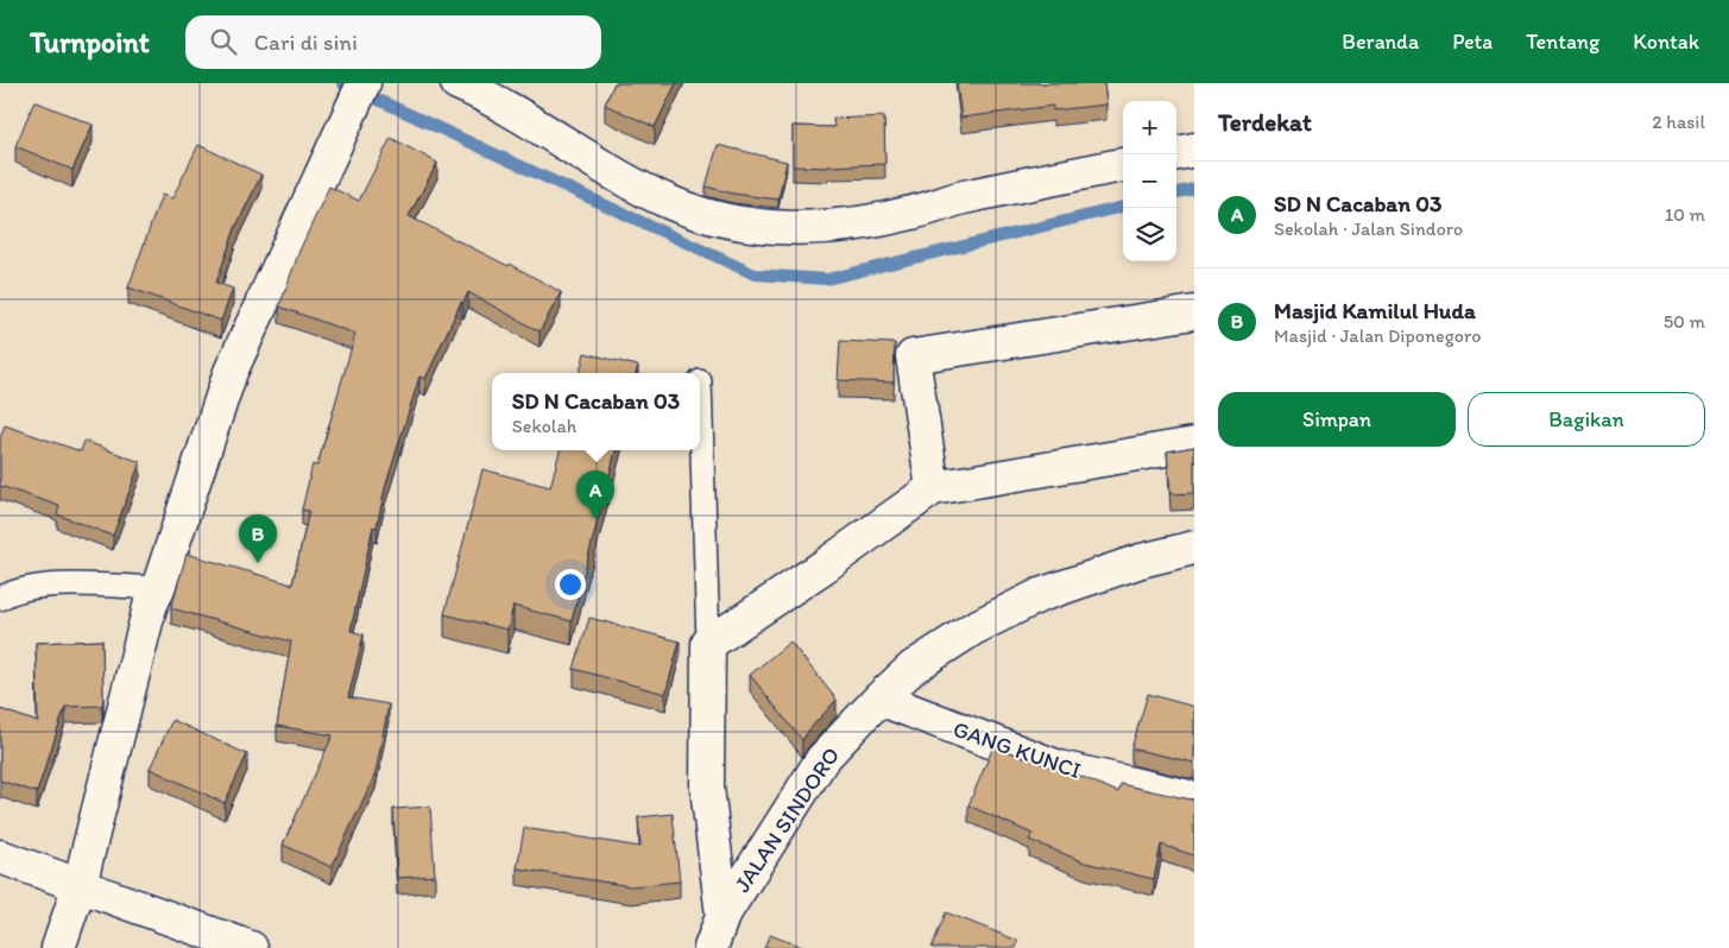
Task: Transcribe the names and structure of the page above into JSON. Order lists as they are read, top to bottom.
{
  "streets": {
    "street": ["GANG KUNCI", "JALAN SINDORO"]
  },
  "crossings": [
    ["GANG KUNCI", "JALAN SINDORO"]
  ],
  "page": {
    "header": "Turnpoint",
    "search": "Cari di sini",
    "nav": [
      "Beranda",
      "Peta",
      "Tentang",
      "Kontak"
    ],
    "heading": ["Terdekat", "2 hasil"],
    "map_buttons": ["+", "−"],
    "list": [
      {
        "mark": "A",
        "name": "SD N Cacaban 03",
        "note": "Sekolah · Jalan Sindoro",
        "value": "10 m"
      },
      {
        "mark": "B",
        "name": "Masjid Kamilul Huda",
        "note": "Masjid · Jalan Diponegoro",
        "value": "50 m"
      }
    ],
    "popup": ["SD N Cacaban 03", "Sekolah"],
    "buttons": ["Simpan", "Bagikan"],
    "pins": ["A", "B"]
  }
}
